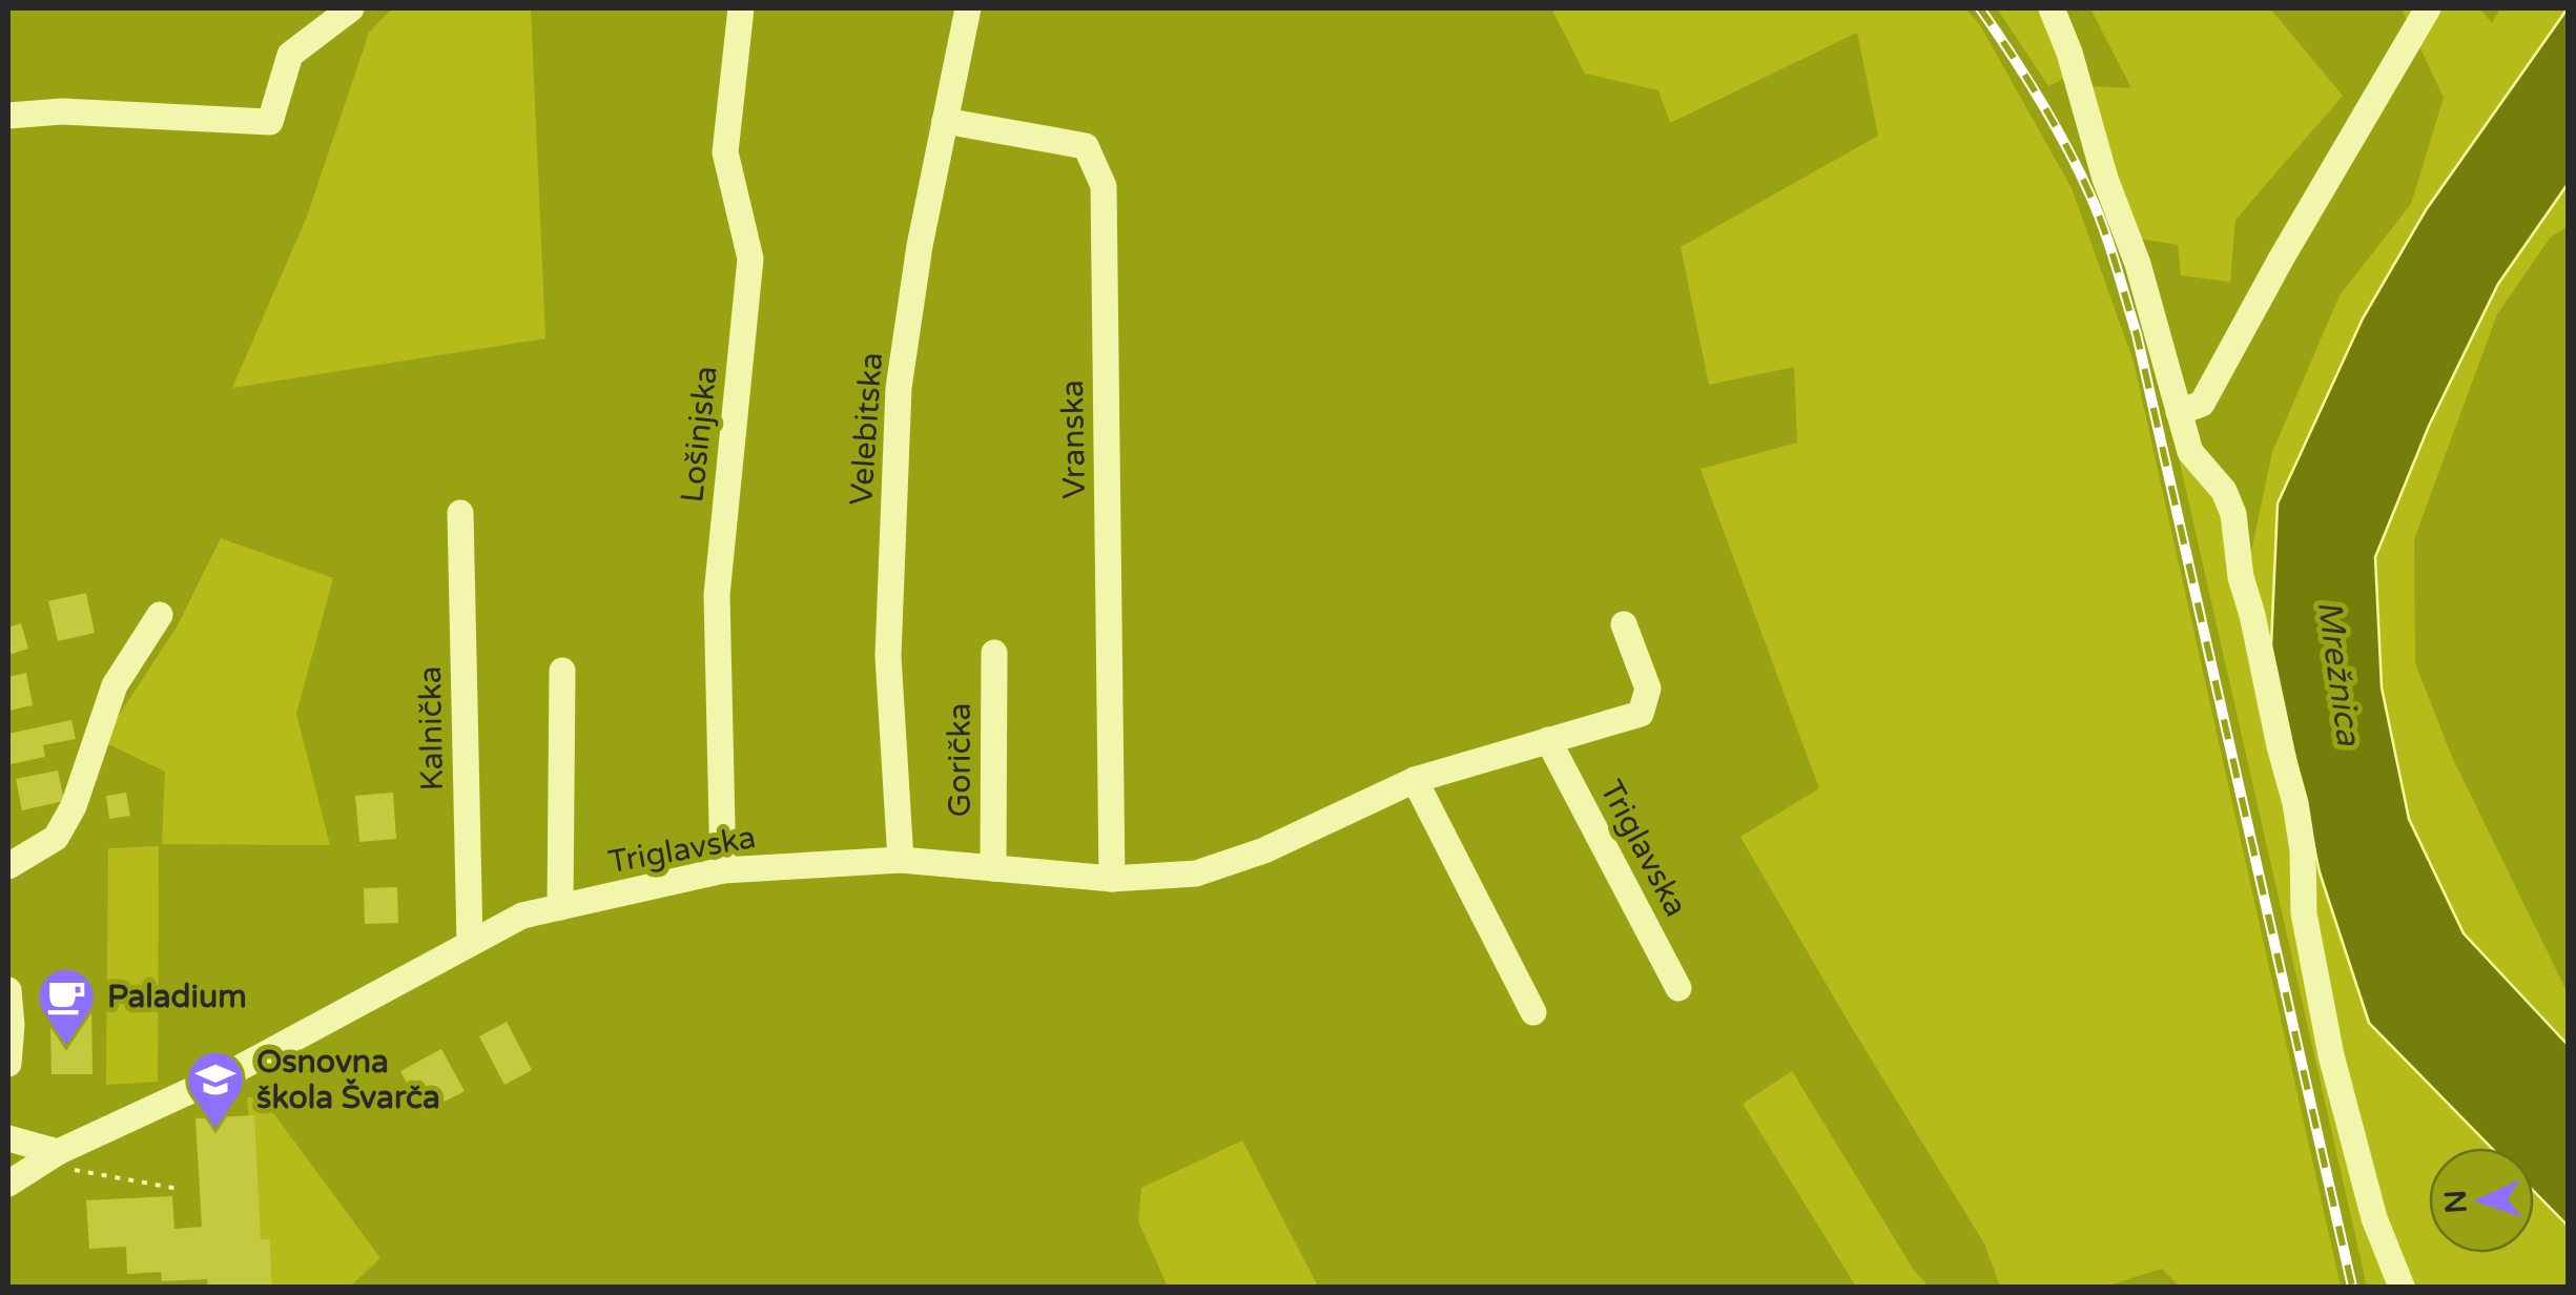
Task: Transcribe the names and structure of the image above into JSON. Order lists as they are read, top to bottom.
{
  "streets": {
    "street": [
      "Velebitska",
      "Lošinjska",
      "Vranska",
      "Kalnička",
      "Gorička",
      "Triglavska"
    ]
  },
  "crossings": [
    ["Velebitska", "Vranska"],
    ["Velebitska", "Triglavska"],
    ["Lošinjska", "Triglavska"],
    ["Vranska", "Triglavska"],
    ["Kalnička", "Triglavska"],
    ["Gorička", "Triglavska"]
  ],
  "water": ["Mrežnica"],
  "places": {
    "cafe": ["Paladium"],
    "school or university": ["Osnovna škola Švarča"]
  },
  "north": "left"
}
